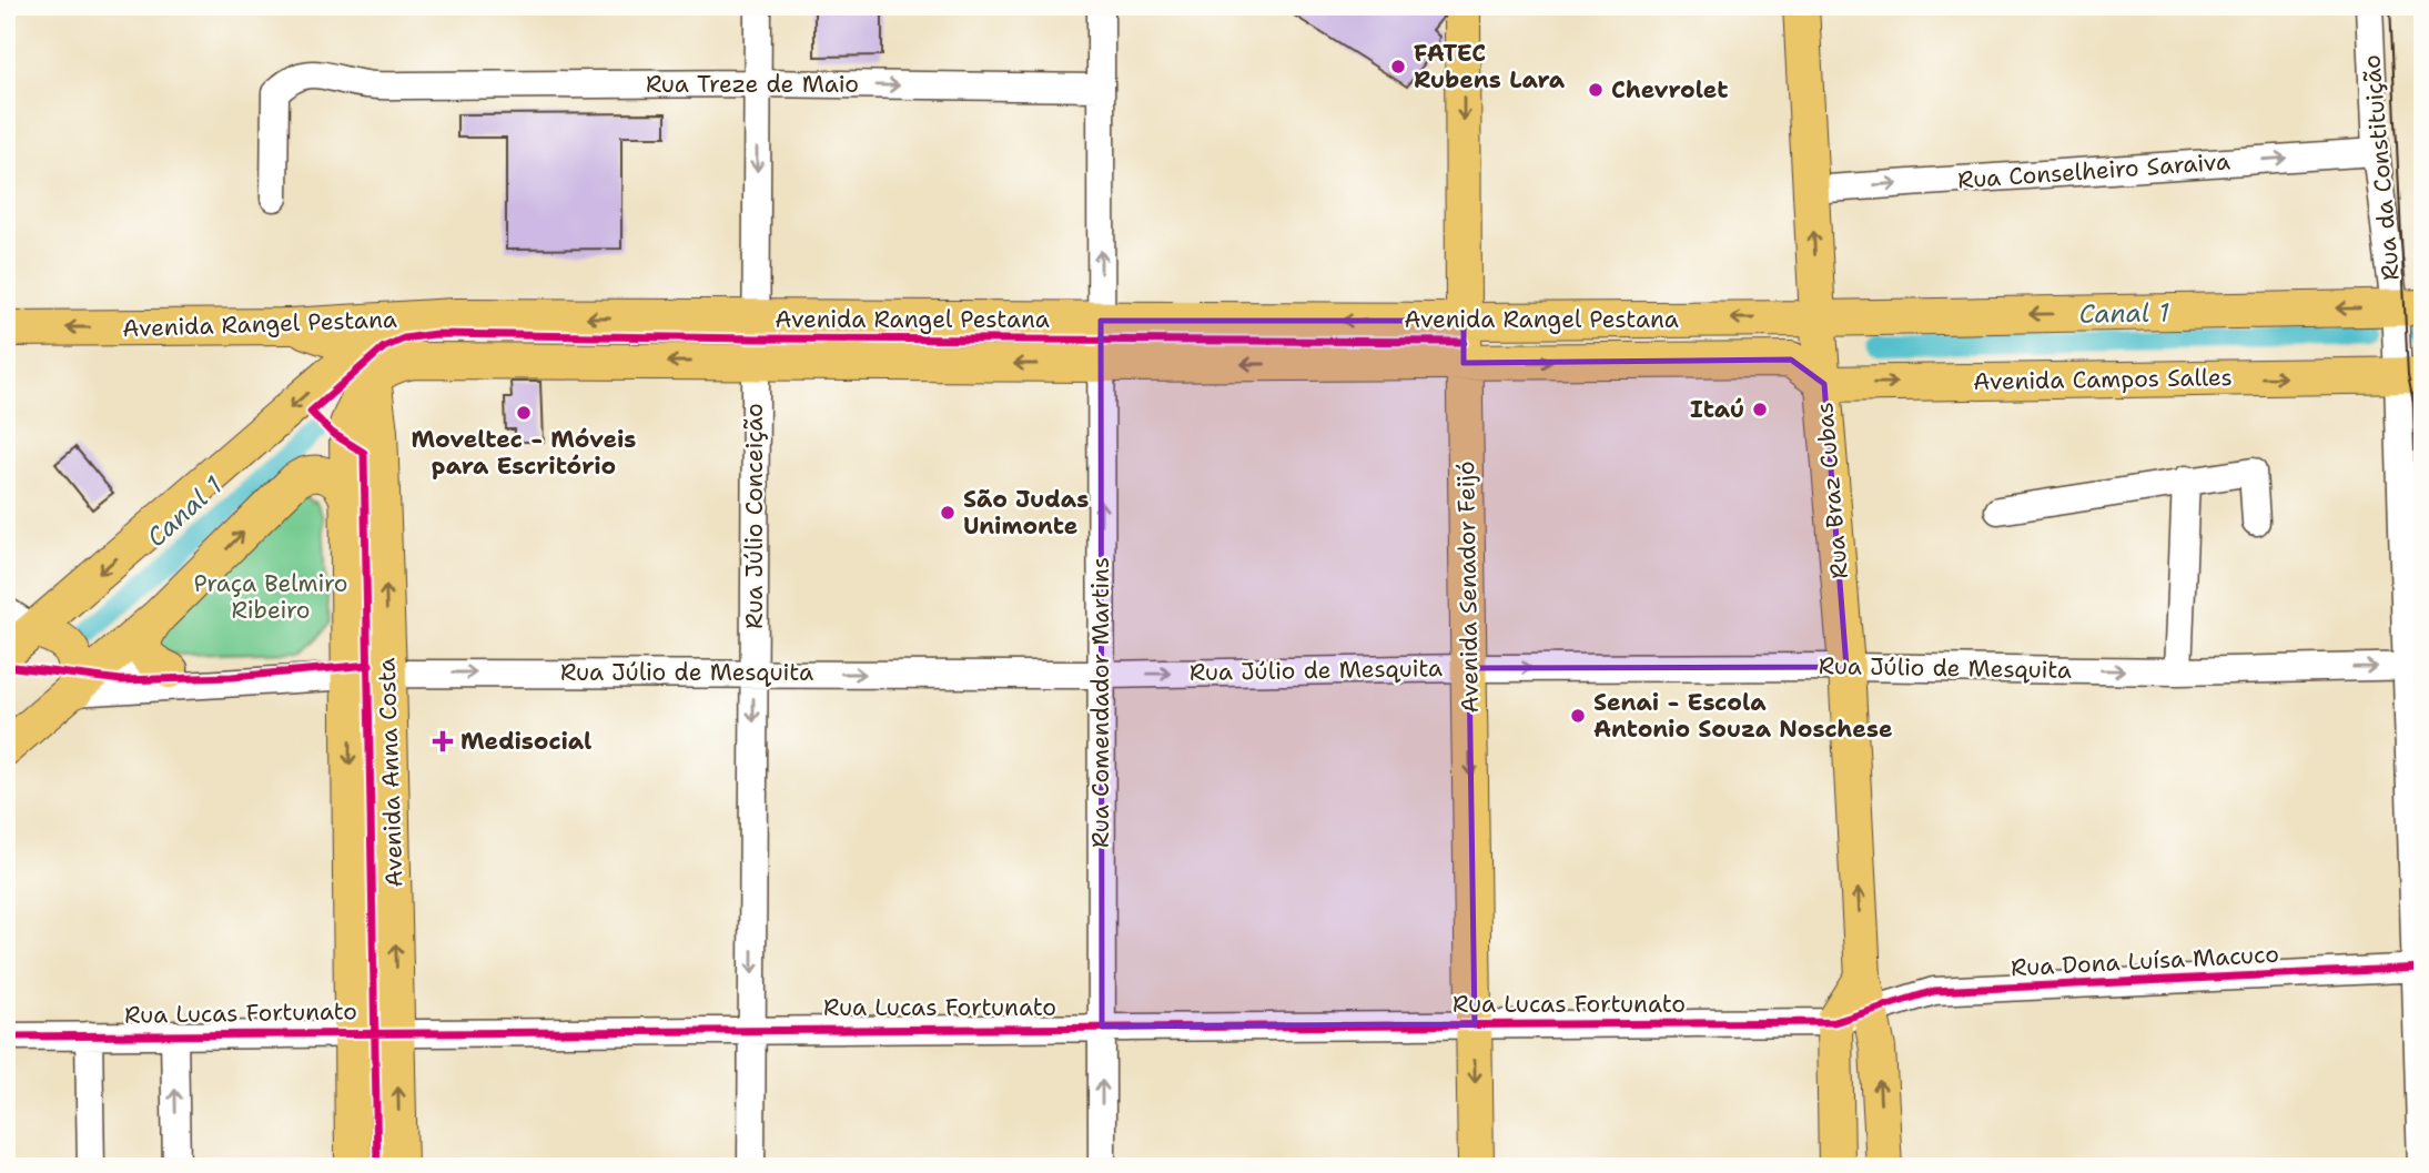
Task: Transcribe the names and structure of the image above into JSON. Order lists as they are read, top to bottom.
{
  "streets": {
    "main road": [
      "Avenida Rangel Pestana",
      "Avenida Campos Salles",
      "Rua Braz Cubas",
      "Avenida Senador Feijó",
      "Avenida Anna Costa"
    ],
    "street": [
      "Rua Treze de Maio",
      "Rua da Constituição",
      "Rua Conselheiro Saraiva",
      "Rua Júlio Conceição",
      "Rua Júlio de Mesquita",
      "Rua Comendador Martins",
      "Rua Dona Luísa Macuco",
      "Rua Lucas Fortunato"
    ]
  },
  "crossings": [
    ["Rua Treze de Maio", "Rua Júlio Conceição"],
    ["Rua Treze de Maio", "Rua Comendador Martins"],
    ["Rua da Constituição", "Rua Conselheiro Saraiva"],
    ["Rua da Constituição", "Avenida Campos Salles"],
    ["Rua da Constituição", "Rua Júlio de Mesquita"],
    ["Rua da Constituição", "Rua Dona Luísa Macuco"],
    ["Rua Conselheiro Saraiva", "Rua Braz Cubas"],
    ["Avenida Rangel Pestana", "Avenida Campos Salles"],
    ["Avenida Rangel Pestana", "Rua Braz Cubas"],
    ["Avenida Rangel Pestana", "Rua Júlio Conceição"],
    ["Avenida Rangel Pestana", "Avenida Senador Feijó"],
    ["Avenida Rangel Pestana", "Rua Comendador Martins"],
    ["Avenida Rangel Pestana", "Avenida Anna Costa"],
    ["Avenida Campos Salles", "Rua Braz Cubas"],
    ["Rua Braz Cubas", "Rua Júlio de Mesquita"],
    ["Rua Braz Cubas", "Rua Dona Luísa Macuco"],
    ["Rua Júlio Conceição", "Rua Júlio de Mesquita"],
    ["Rua Júlio Conceição", "Rua Lucas Fortunato"],
    ["Avenida Senador Feijó", "Rua Júlio de Mesquita"],
    ["Avenida Senador Feijó", "Rua Lucas Fortunato"],
    ["Rua Júlio de Mesquita", "Rua Comendador Martins"],
    ["Rua Júlio de Mesquita", "Avenida Anna Costa"],
    ["Rua Comendador Martins", "Rua Lucas Fortunato"],
    ["Avenida Anna Costa", "Rua Lucas Fortunato"]
  ],
  "one_way": [
    "Rua Treze de Maio",
    "Rua Conselheiro Saraiva",
    "Rua Braz Cubas",
    "Rua Júlio Conceição",
    "Avenida Senador Feijó",
    "Rua Júlio de Mesquita",
    "Rua Comendador Martins"
  ],
  "water": ["Canal 1"],
  "parks": ["Praça Belmiro Ribeiro"],
  "places": {
    "other": [
      "FATEC Rubens Lara",
      "Chevrolet",
      "Itaú",
      "Moveltec - Móveis para Escritório",
      "São Judas Unimonte",
      "Senai - Escola Antonio Souza Noschese"
    ],
    "health": ["Medisocial"]
  }
}
